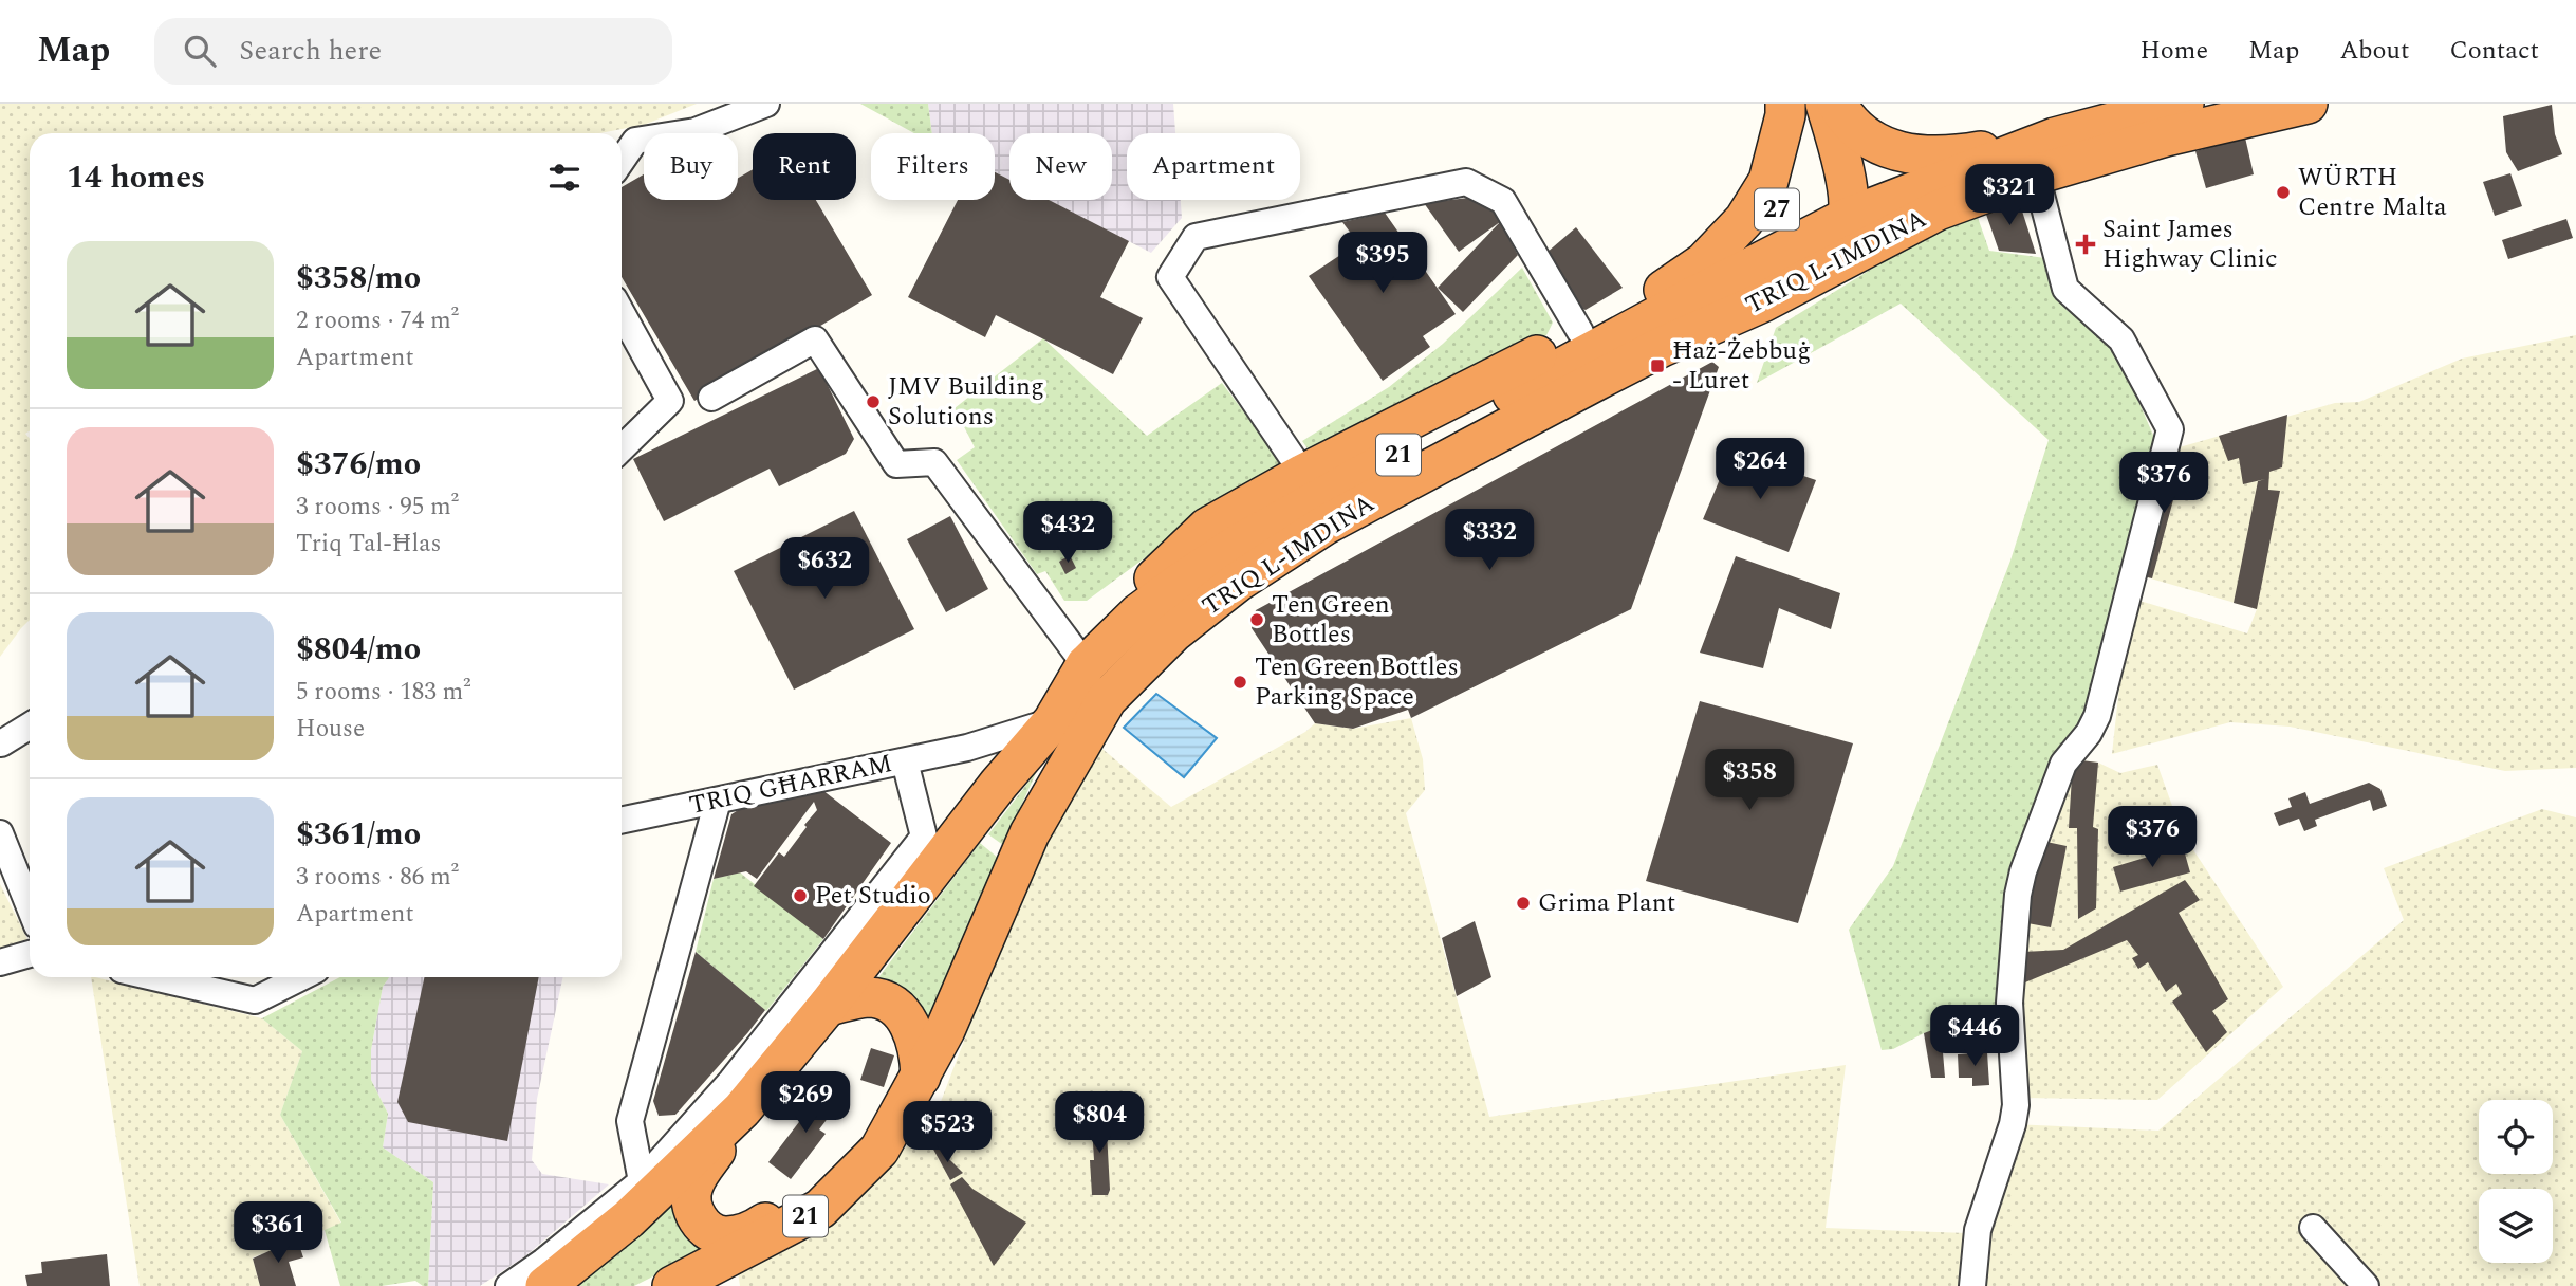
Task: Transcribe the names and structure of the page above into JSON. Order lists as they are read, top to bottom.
{
  "streets": {
    "highway": ["27", "TRIQ L-IMDINA", "21"],
    "street": ["TRIQ GĦARRAM"]
  },
  "crossings": [
    ["27", "TRIQ L-IMDINA"],
    ["TRIQ L-IMDINA", "TRIQ GĦARRAM"]
  ],
  "places": {
    "other": [
      "WÜRTH Centre Malta",
      "JMV Building Solutions",
      "Ten Green Bottles",
      "Ten Green Bottles Parking Space",
      "Pet Studio",
      "Grima Plant"
    ],
    "health": ["Saint James Highway Clinic"],
    "transit": ["Ħaż-Żebbuġ - Luret"]
  },
  "page": {
    "header": "Map",
    "search": "Search here",
    "nav": [
      "Home",
      "Map",
      "About",
      "Contact"
    ],
    "chip": [
      "Buy",
      "Rent",
      "Filters",
      "New",
      "Apartment"
    ],
    "heading": "14 homes",
    "price": [
      "$321",
      "$395",
      "$264",
      "$376",
      "$432",
      "$332",
      "$632",
      "$358",
      "$376",
      "$446",
      "$269",
      "$804",
      "$523",
      "$361"
    ],
    "list": [
      {
        "name": "$358/mo",
        "note": "2 rooms · 74 m² · Apartment"
      },
      {
        "name": "$376/mo",
        "note": "3 rooms · 95 m² · Triq Tal-Ħlas"
      },
      {
        "name": "$804/mo",
        "note": "5 rooms · 183 m² · House"
      },
      {
        "name": "$361/mo",
        "note": "3 rooms · 86 m² · Apartment"
      }
    ]
  }
}
